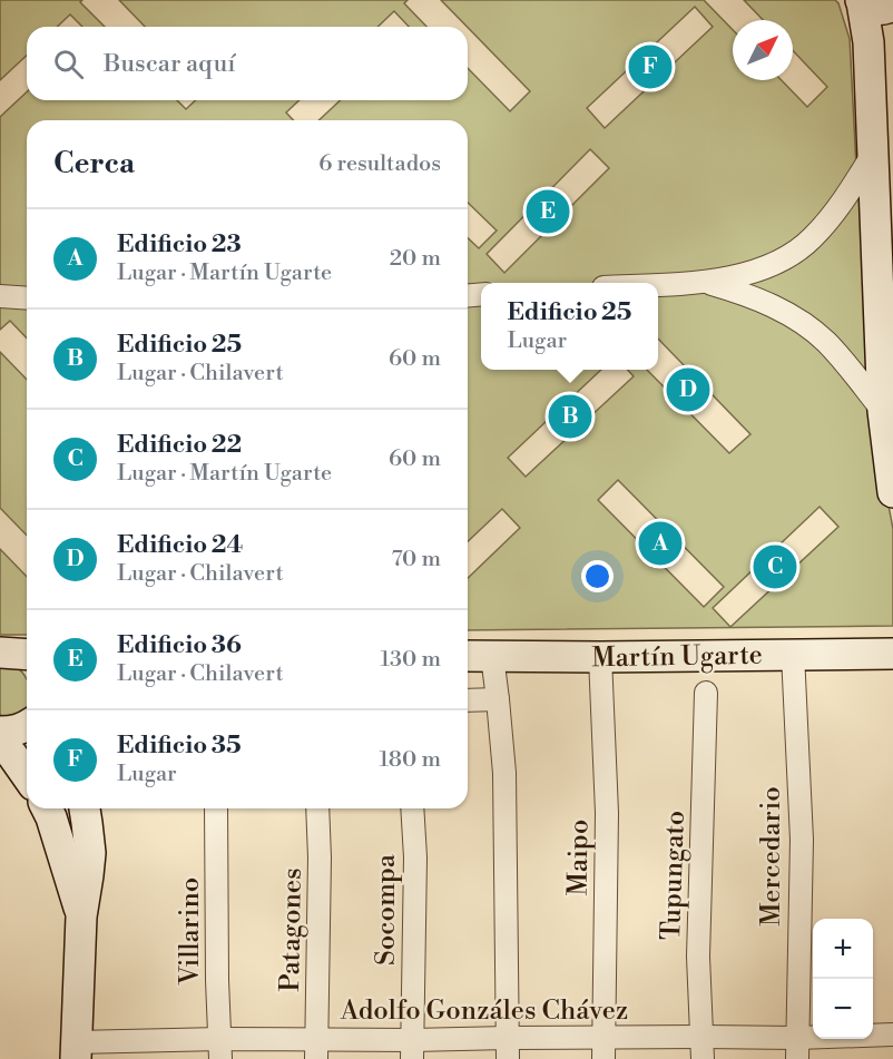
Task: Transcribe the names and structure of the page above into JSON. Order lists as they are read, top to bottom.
{
  "streets": {
    "street": [
      "Martín Ugarte",
      "Mercedario",
      "Maipo",
      "Tupungato",
      "Socompa",
      "Patagones",
      "Villarino",
      "Adolfo Gonzáles Chávez"
    ]
  },
  "crossings": [
    ["Martín Ugarte", "Mercedario"],
    ["Martín Ugarte", "Maipo"],
    ["Mercedario", "Adolfo Gonzáles Chávez"],
    ["Maipo", "Adolfo Gonzáles Chávez"],
    ["Tupungato", "Adolfo Gonzáles Chávez"],
    ["Socompa", "Adolfo Gonzáles Chávez"],
    ["Patagones", "Adolfo Gonzáles Chávez"],
    ["Villarino", "Adolfo Gonzáles Chávez"]
  ],
  "north": "top right",
  "page": {
    "search": "Buscar aquí",
    "pins": [
      "F",
      "E",
      "D",
      "B",
      "A",
      "C"
    ],
    "heading": ["Cerca", "6 resultados"],
    "list": [
      {
        "mark": "A",
        "name": "Edificio 23",
        "note": "Lugar · Martín Ugarte",
        "value": "20 m"
      },
      {
        "mark": "B",
        "name": "Edificio 25",
        "note": "Lugar · Chilavert",
        "value": "60 m"
      },
      {
        "mark": "C",
        "name": "Edificio 22",
        "note": "Lugar · Martín Ugarte",
        "value": "60 m"
      },
      {
        "mark": "D",
        "name": "Edificio 24",
        "note": "Lugar · Chilavert",
        "value": "70 m"
      },
      {
        "mark": "E",
        "name": "Edificio 36",
        "note": "Lugar · Chilavert",
        "value": "130 m"
      },
      {
        "mark": "F",
        "name": "Edificio 35",
        "note": "Lugar",
        "value": "180 m"
      }
    ],
    "popup": ["Edificio 25", "Lugar"],
    "map_buttons": ["+", "−"]
  }
}
